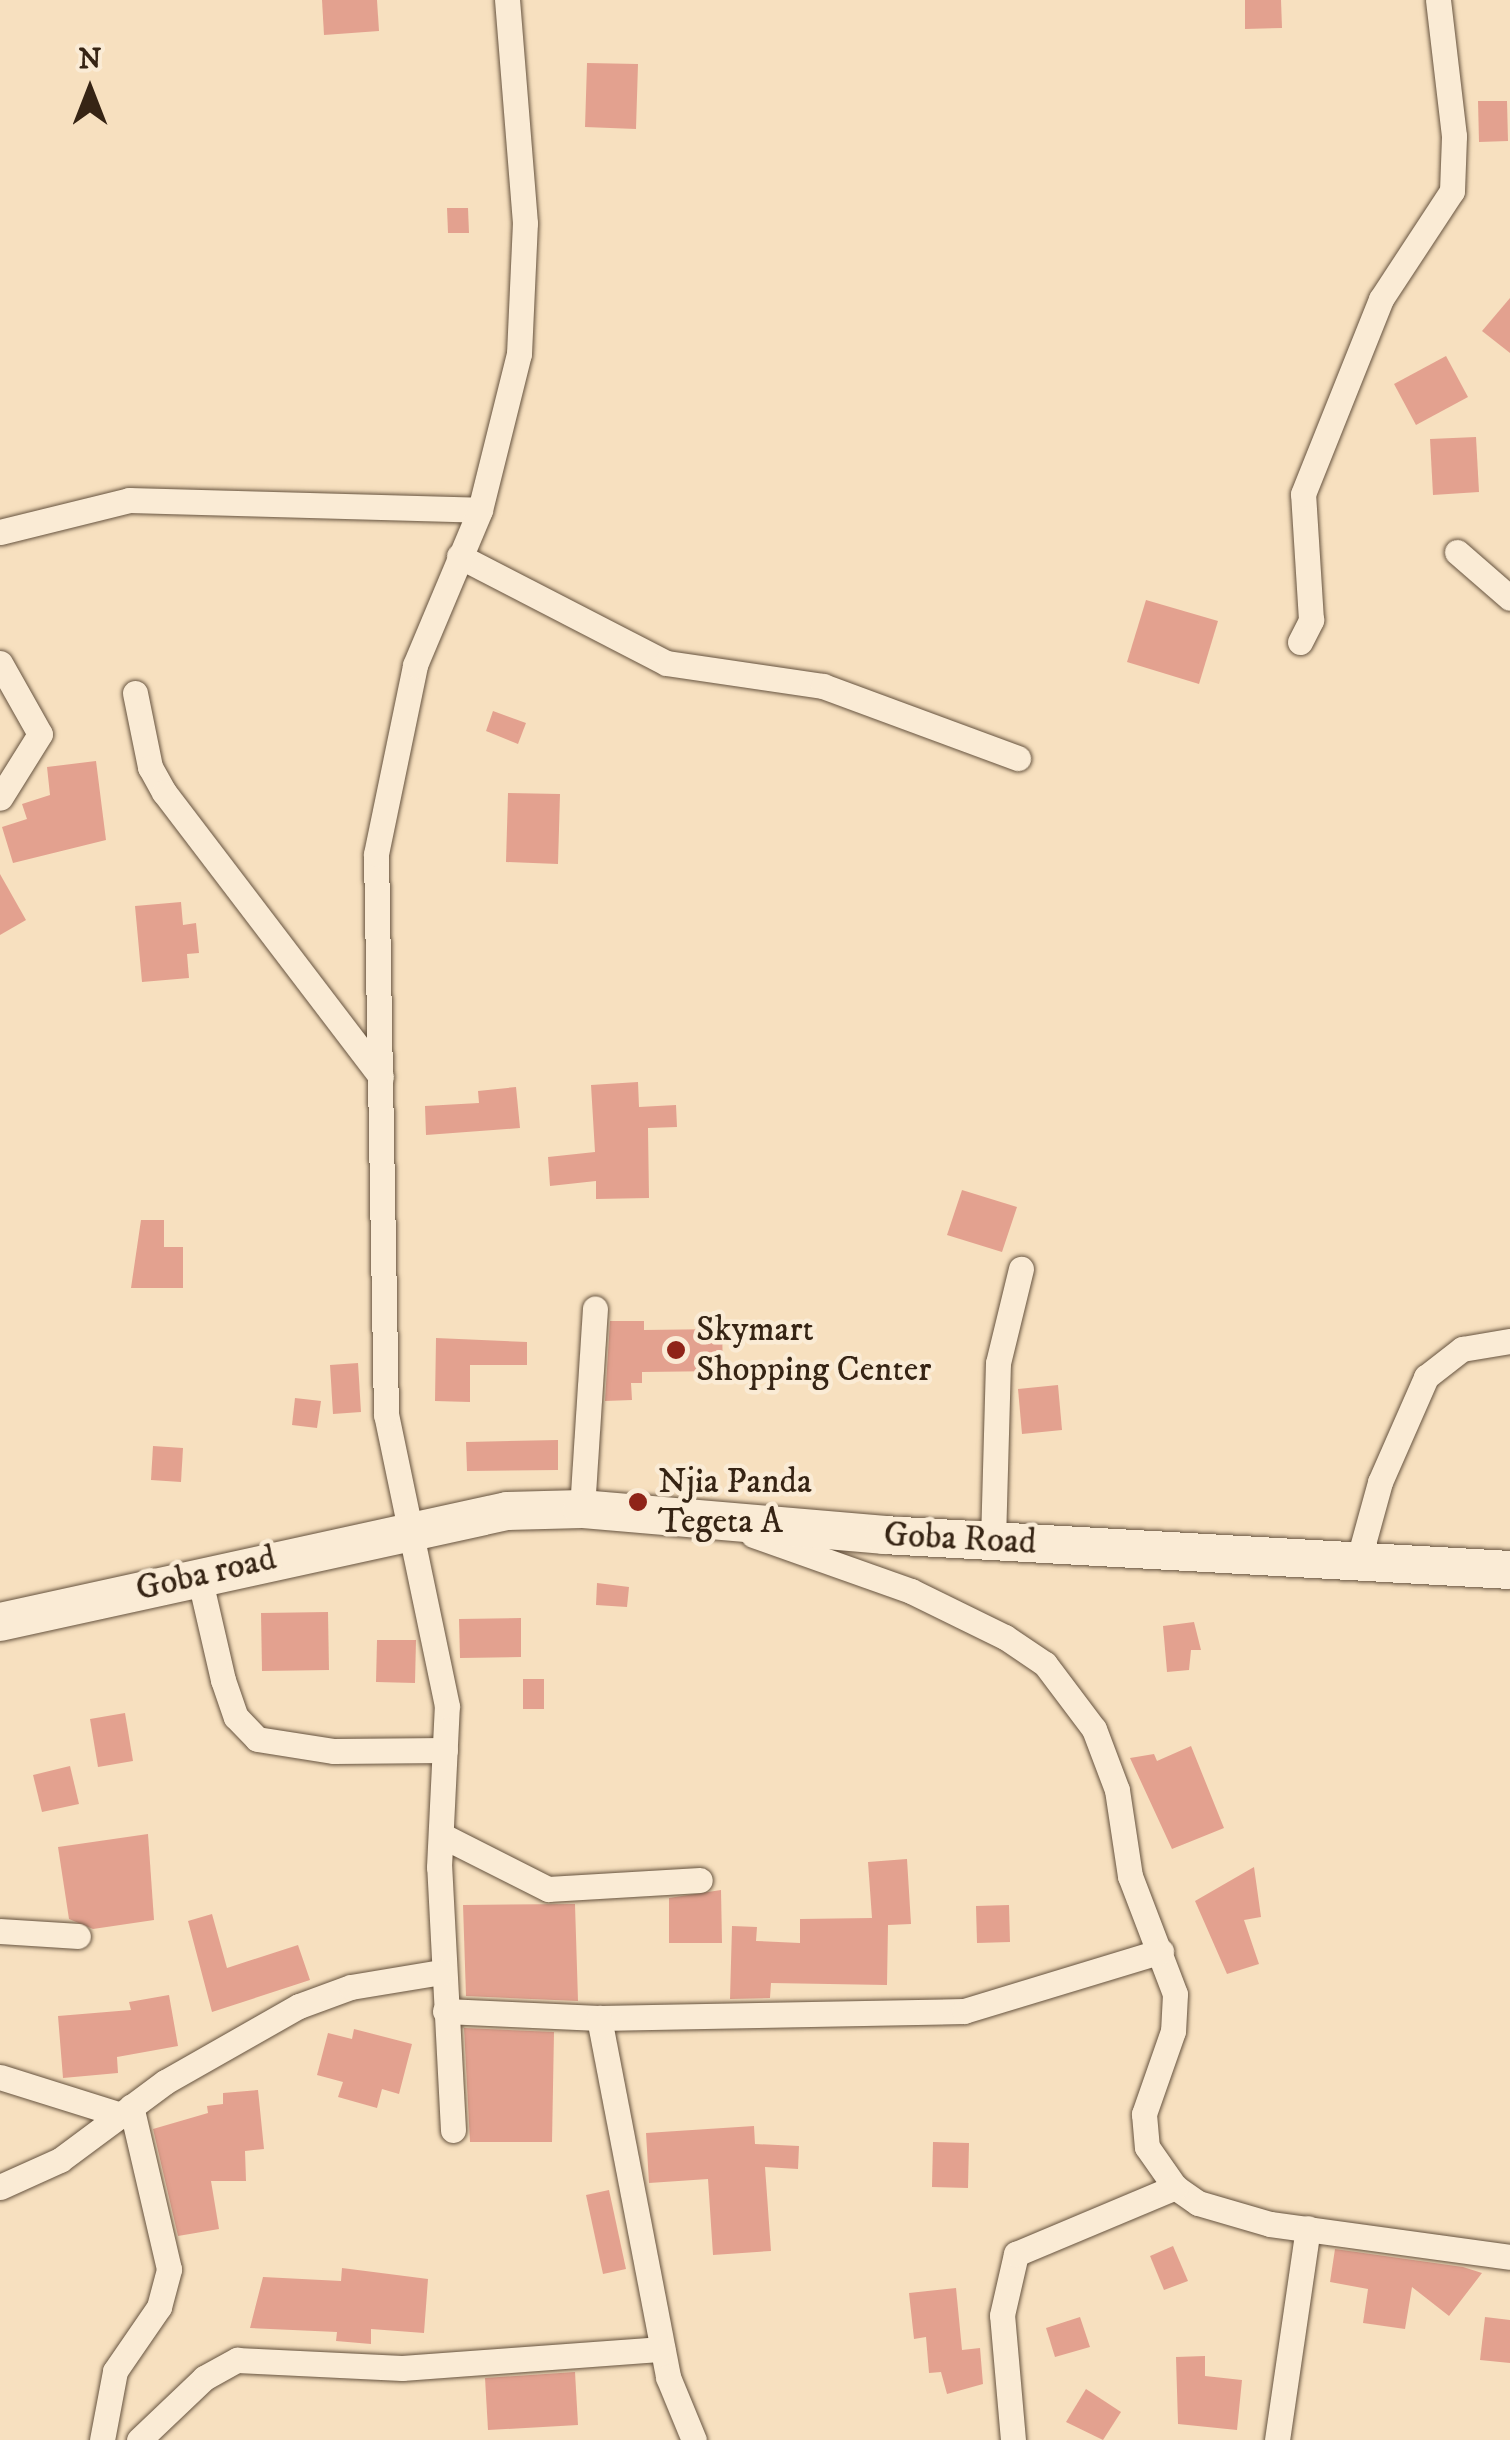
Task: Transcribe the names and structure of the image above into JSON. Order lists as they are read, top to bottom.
{
  "streets": {
    "main road": ["Goba Road", "Goba road"]
  },
  "crossings": [
    ["Goba Road", "Goba road"]
  ],
  "places": ["Skymart Shopping Center", "Njia Panda Tegeta A"],
  "north": "top"
}
